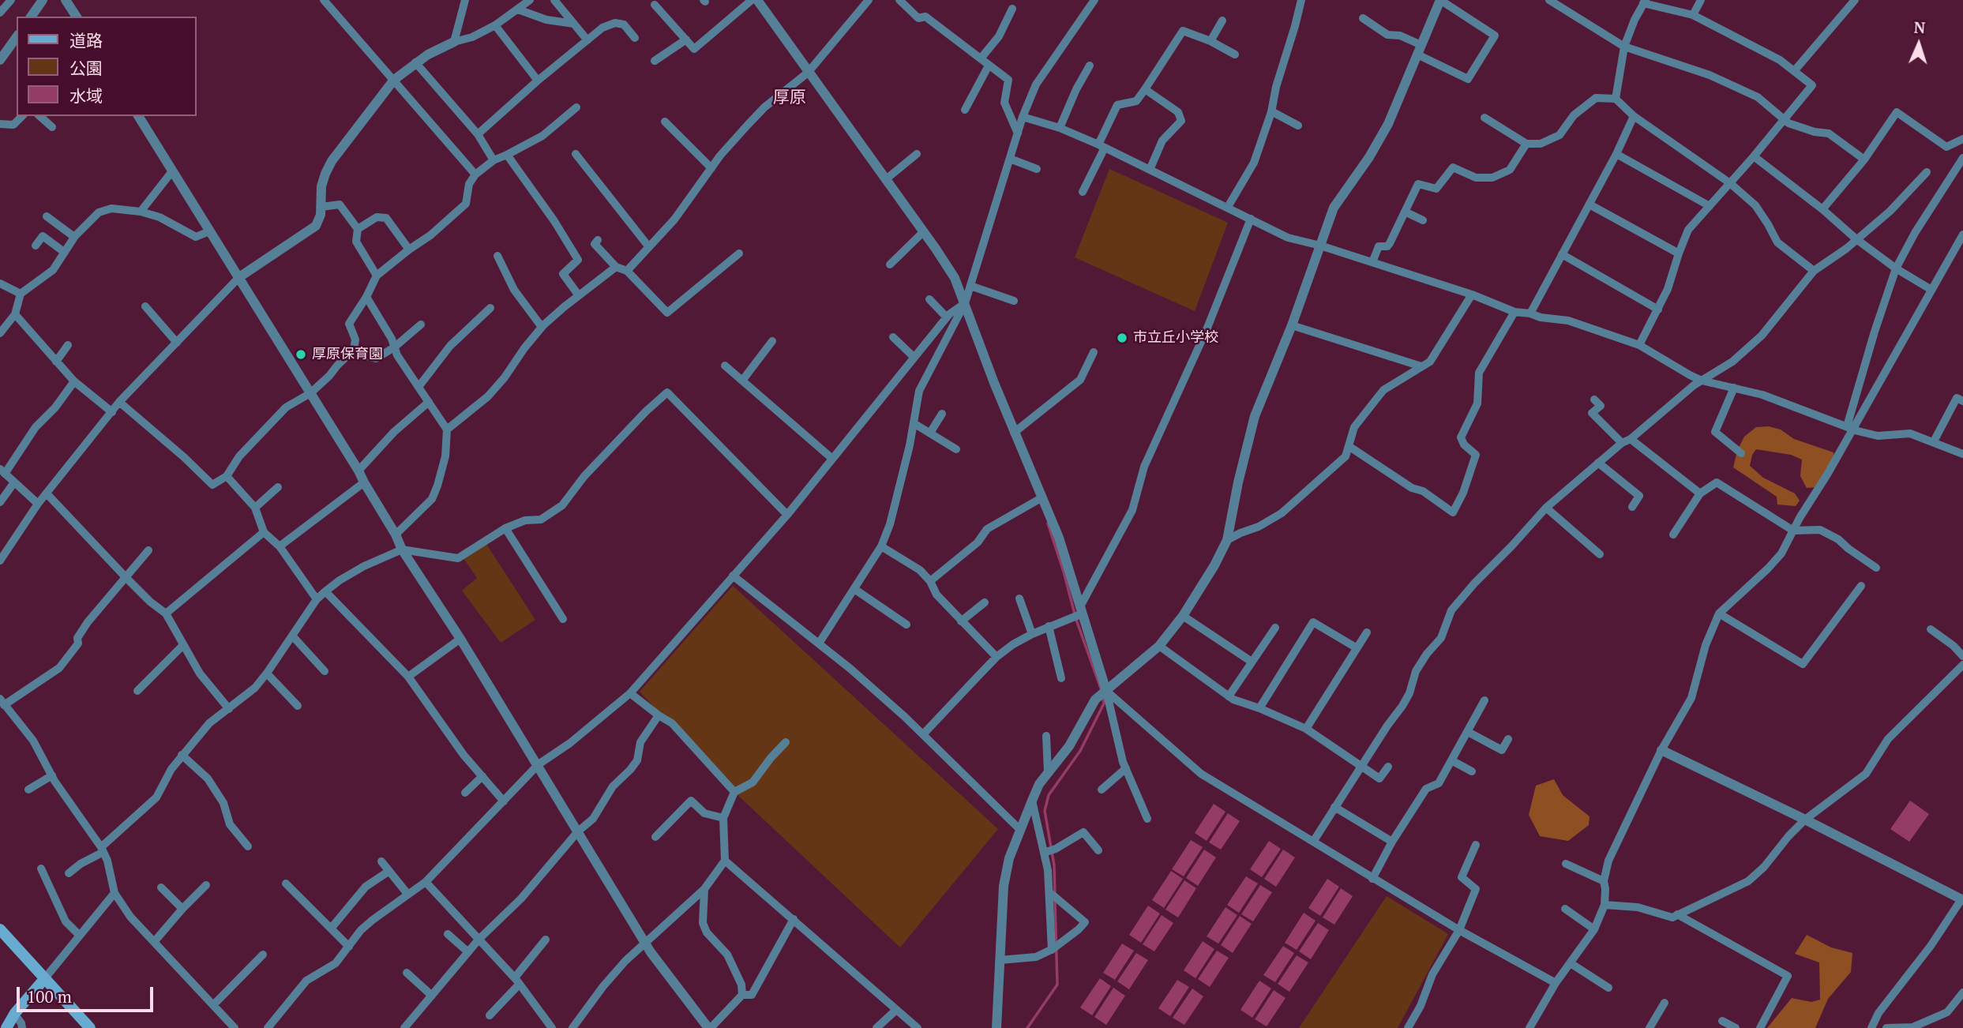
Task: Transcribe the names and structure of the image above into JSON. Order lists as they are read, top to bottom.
{
  "districts": ["厚原"],
  "places": ["市立丘小学校", "厚原保育園"],
  "legend": ["道路", "公園", "水域"],
  "scale_bar": "100 m",
  "north": "top"
}
